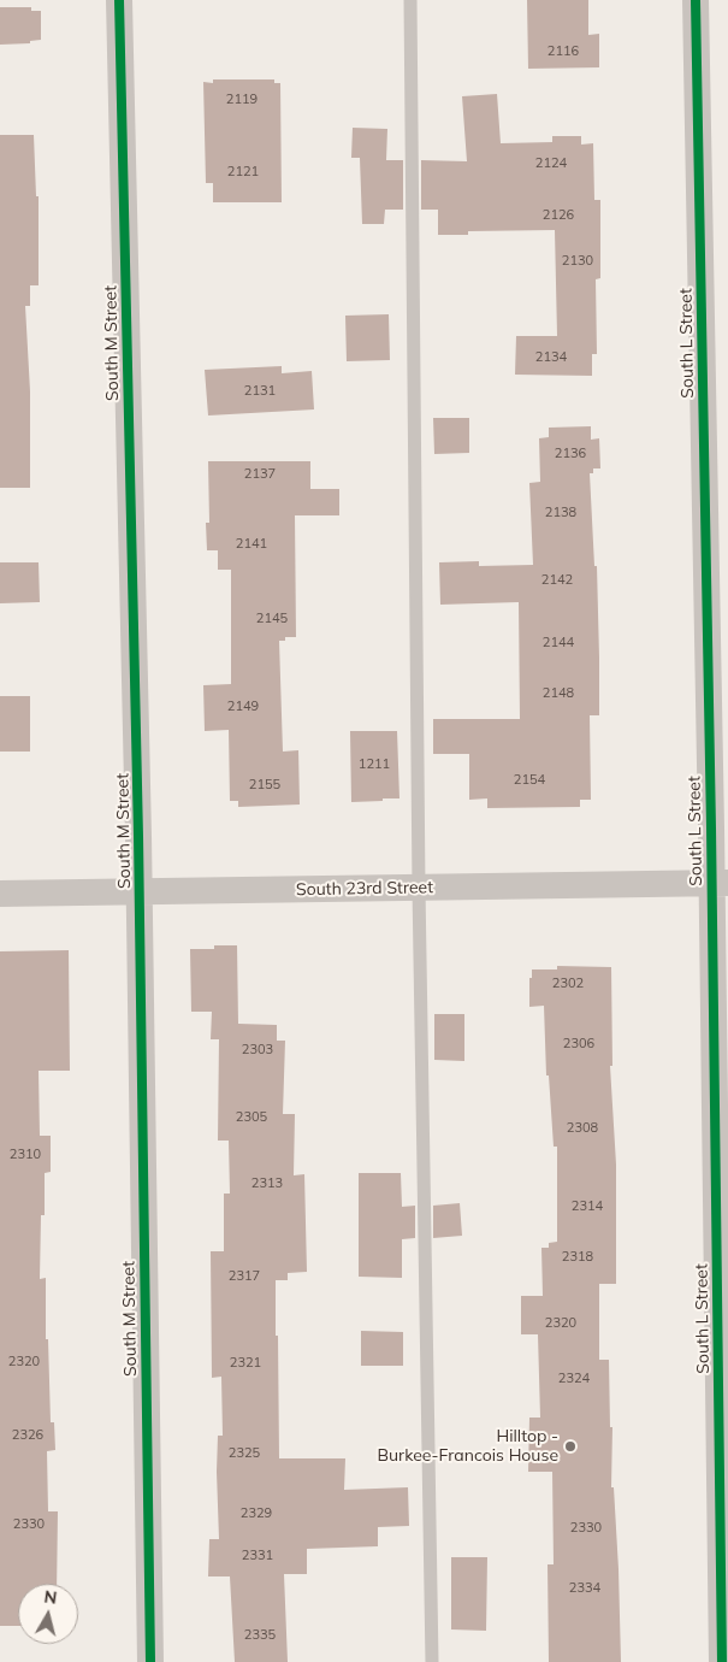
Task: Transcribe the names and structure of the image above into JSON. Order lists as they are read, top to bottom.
{
  "streets": {
    "street": ["South M Street", "South L Street", "South 23rd Street"]
  },
  "crossings": [
    ["South M Street", "South 23rd Street"],
    ["South L Street", "South 23rd Street"]
  ],
  "places": ["Hilltop - Burkee-Francois House"],
  "house_numbers": [
    "2116",
    "2119",
    "2124",
    "2121",
    "2126",
    "2130",
    "2134",
    "2131",
    "2136",
    "2137",
    "2138",
    "2141",
    "2142",
    "2145",
    "2144",
    "2148",
    "2149",
    "1211",
    "2154",
    "2155",
    "2302",
    "2306",
    "2303",
    "2305",
    "2308",
    "2310",
    "2313",
    "2314",
    "2318",
    "2317",
    "2320",
    "2320",
    "2321",
    "2324",
    "2326",
    "2325",
    "2329",
    "2330",
    "2330",
    "2331",
    "2334",
    "2335"
  ],
  "north": "top"
}
